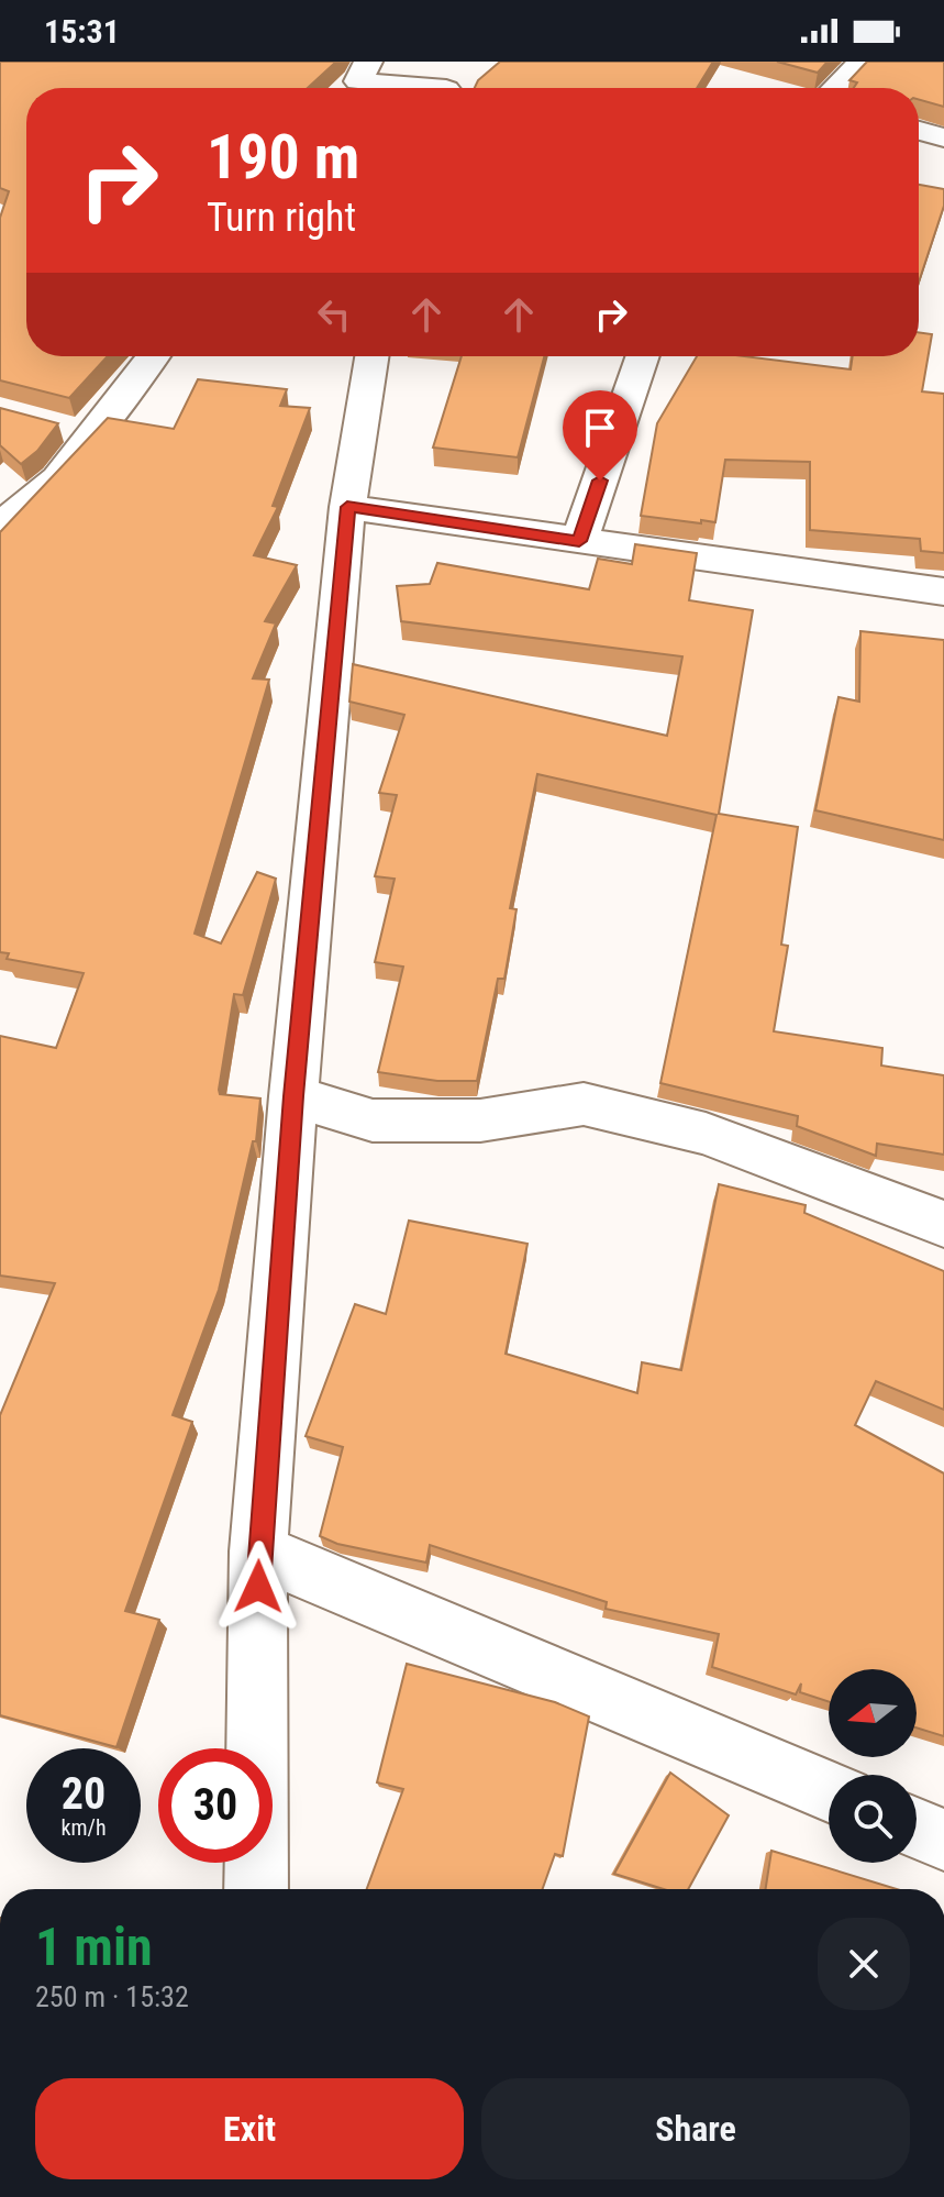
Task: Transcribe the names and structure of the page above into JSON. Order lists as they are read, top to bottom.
{
  "north": "left",
  "page": {
    "status": "15:31",
    "turn": ["190 m", "Turn right"],
    "speed": "20 km/h",
    "limit": "30",
    "heading": ["1 min", "250 m · 15:32"],
    "buttons": ["Exit", "Share"]
  }
}
